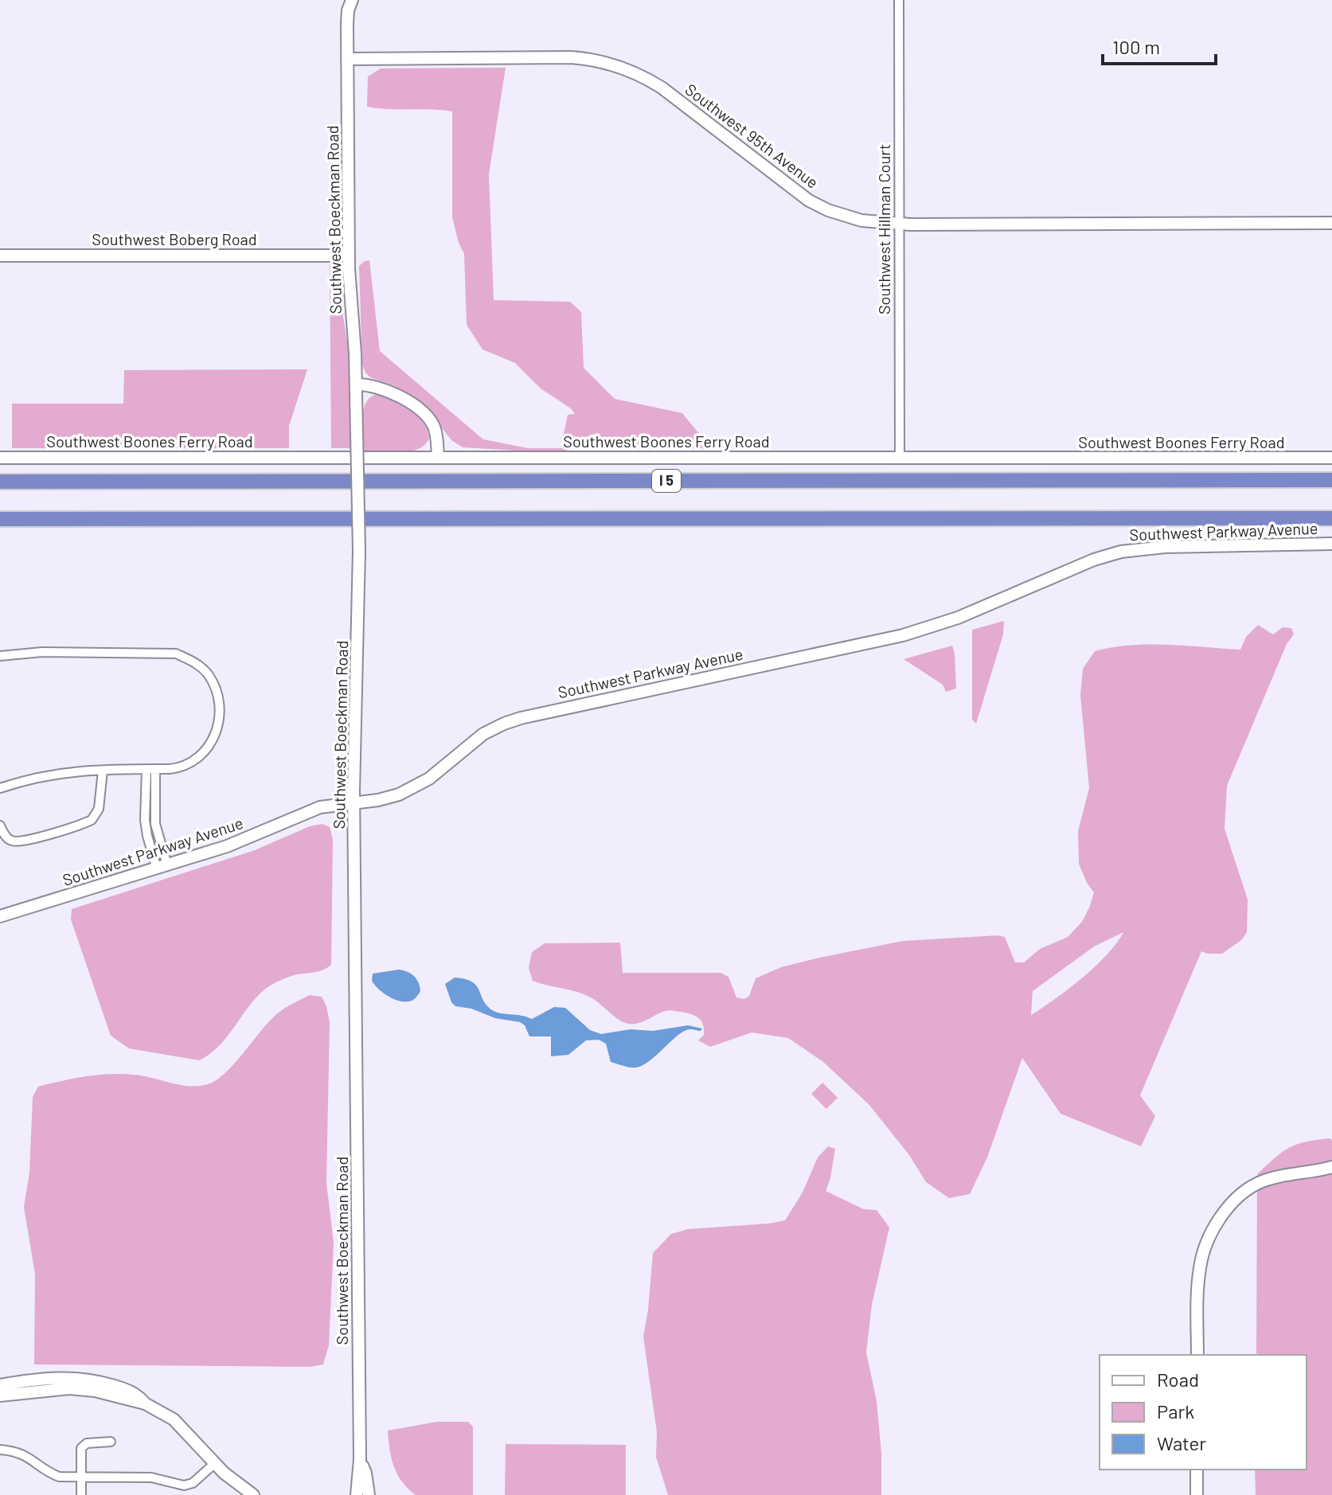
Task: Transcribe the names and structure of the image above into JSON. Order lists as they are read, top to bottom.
{
  "streets": {
    "highway": ["I 5"],
    "street": [
      "Southwest 95th Avenue",
      "Southwest Boeckman Road",
      "Southwest Hillman Court",
      "Southwest Boberg Road",
      "Southwest Boones Ferry Road",
      "Southwest Parkway Avenue"
    ]
  },
  "crossings": [
    ["Southwest 95th Avenue", "Southwest Boeckman Road"],
    ["Southwest 95th Avenue", "Southwest Hillman Court"],
    ["Southwest Boeckman Road", "Southwest Boberg Road"],
    ["Southwest Boeckman Road", "Southwest Parkway Avenue"],
    ["Southwest Hillman Court", "Southwest Boones Ferry Road"]
  ],
  "legend": ["Road", "Park", "Water"],
  "scale_bar": "100 m"
}
